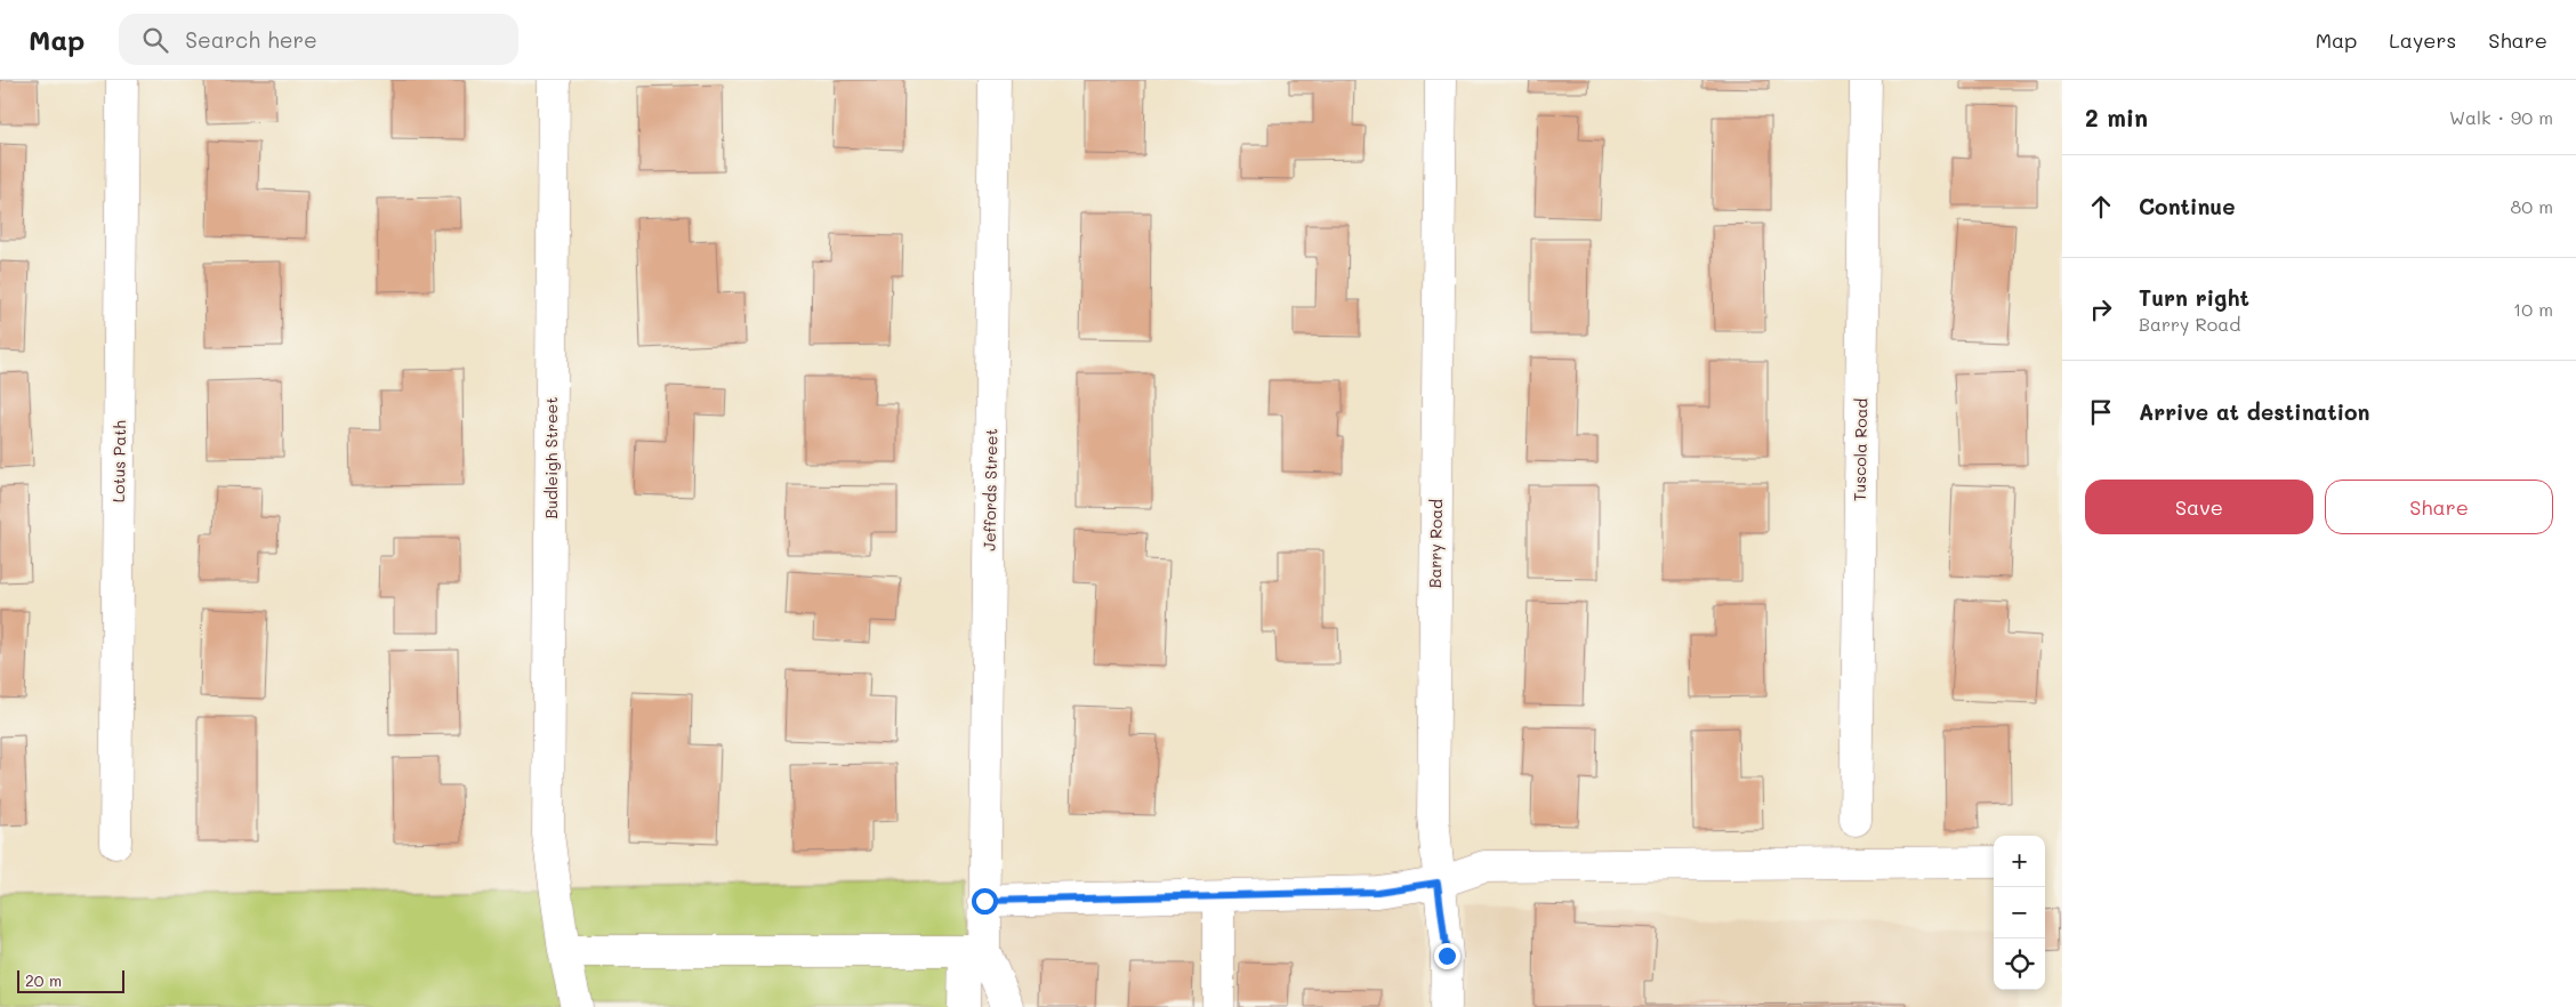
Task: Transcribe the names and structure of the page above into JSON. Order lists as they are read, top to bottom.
{
  "streets": {
    "street": [
      "Tuscola Road",
      "Budleigh Street",
      "Lotus Path",
      "Jeffords Street",
      "Barry Road"
    ]
  },
  "scale_bar": "20 m",
  "page": {
    "header": "Map",
    "search": "Search here",
    "nav": ["Map", "Layers", "Share"],
    "heading": ["2 min", "Walk · 90 m"],
    "list": [
      ["Continue", "80 m"],
      ["Turn right", "Barry Road", "10 m"],
      "Arrive at destination"
    ],
    "buttons": ["Save", "Share"],
    "map_buttons": ["+", "−"],
    "scale": "20 m"
  }
}
